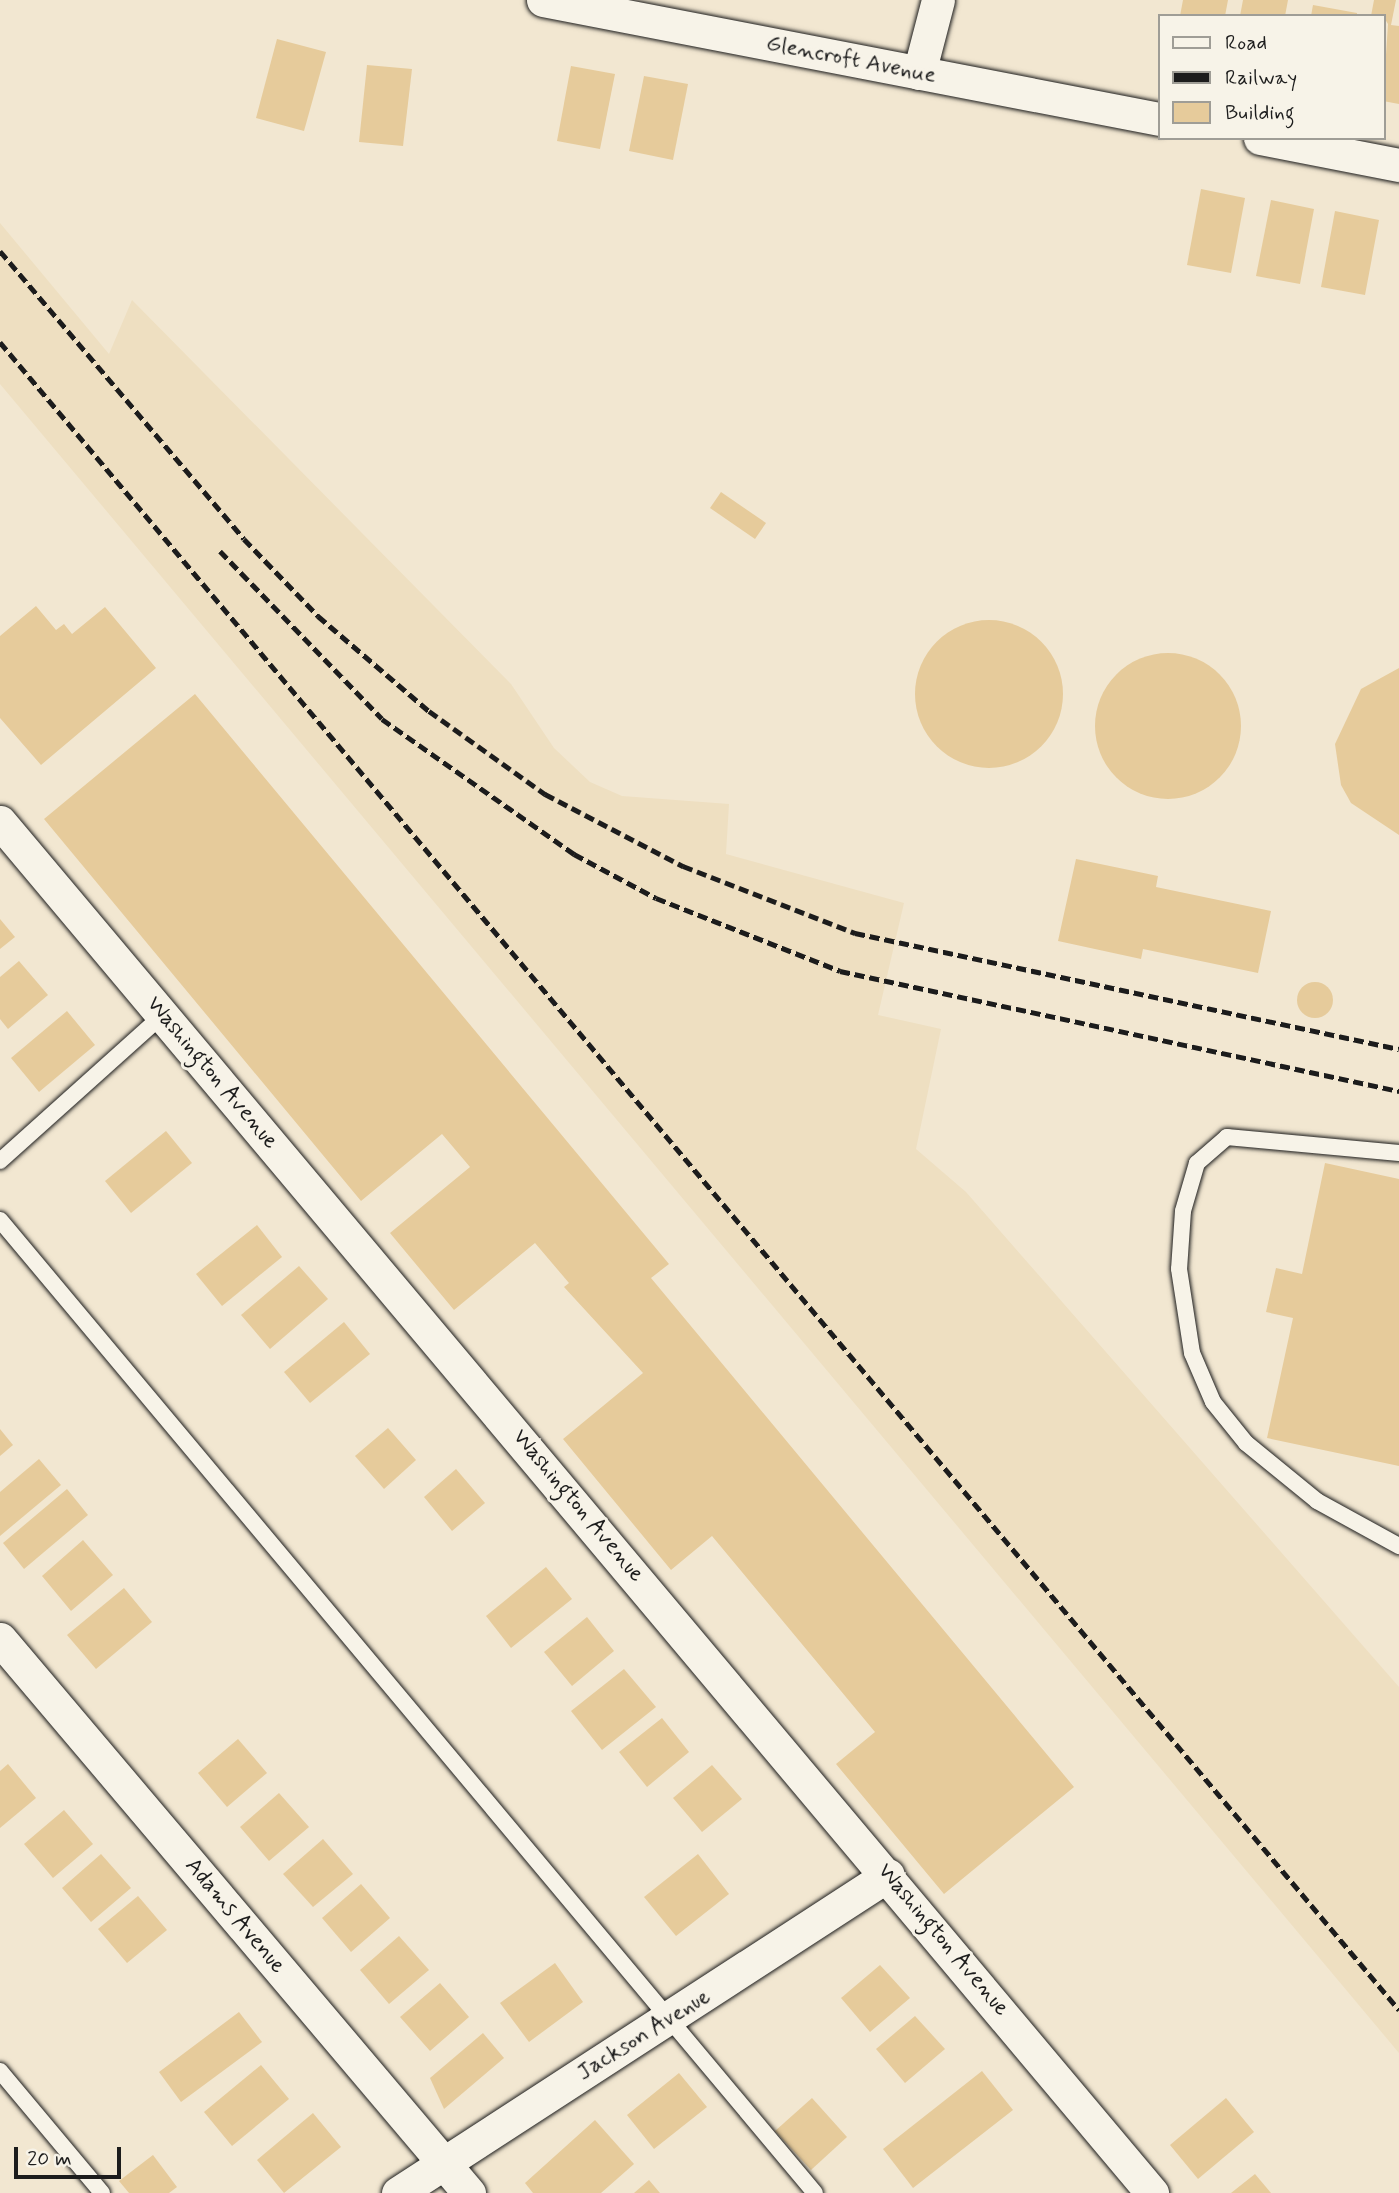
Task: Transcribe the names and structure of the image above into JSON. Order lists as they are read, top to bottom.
{
  "streets": {
    "street": [
      "Glencroft Avenue",
      "Washington Avenue",
      "Adams Avenue",
      "Jackson Avenue"
    ]
  },
  "crossings": [
    ["Washington Avenue", "Jackson Avenue"],
    ["Adams Avenue", "Jackson Avenue"]
  ],
  "legend": ["Road", "Railway", "Building"],
  "scale_bar": "20 m"
}
